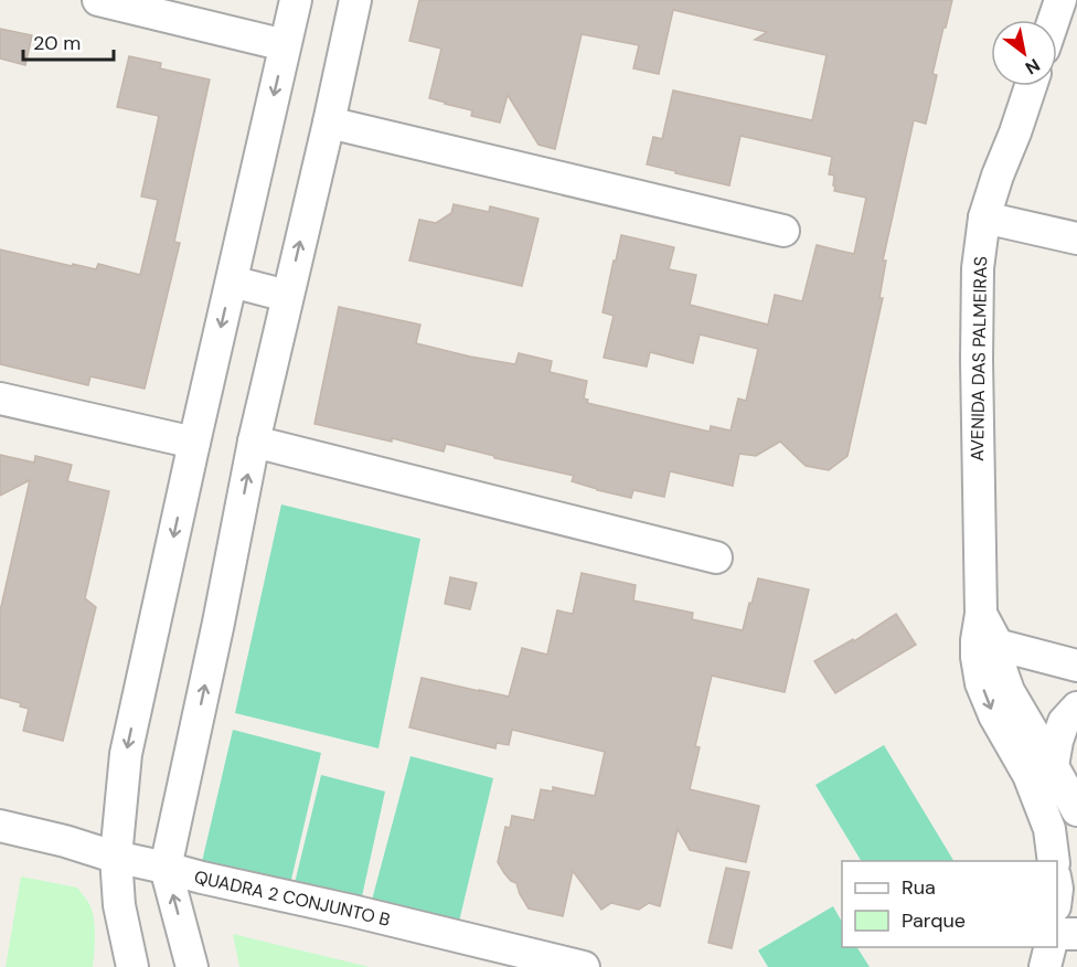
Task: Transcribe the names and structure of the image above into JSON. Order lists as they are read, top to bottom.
{
  "streets": {
    "street": ["AVENIDA DAS PALMEIRAS", "QUADRA 2 CONJUNTO B"]
  },
  "legend": ["Rua", "Parque"],
  "scale_bar": "20 m",
  "north": "bottom right"
}
